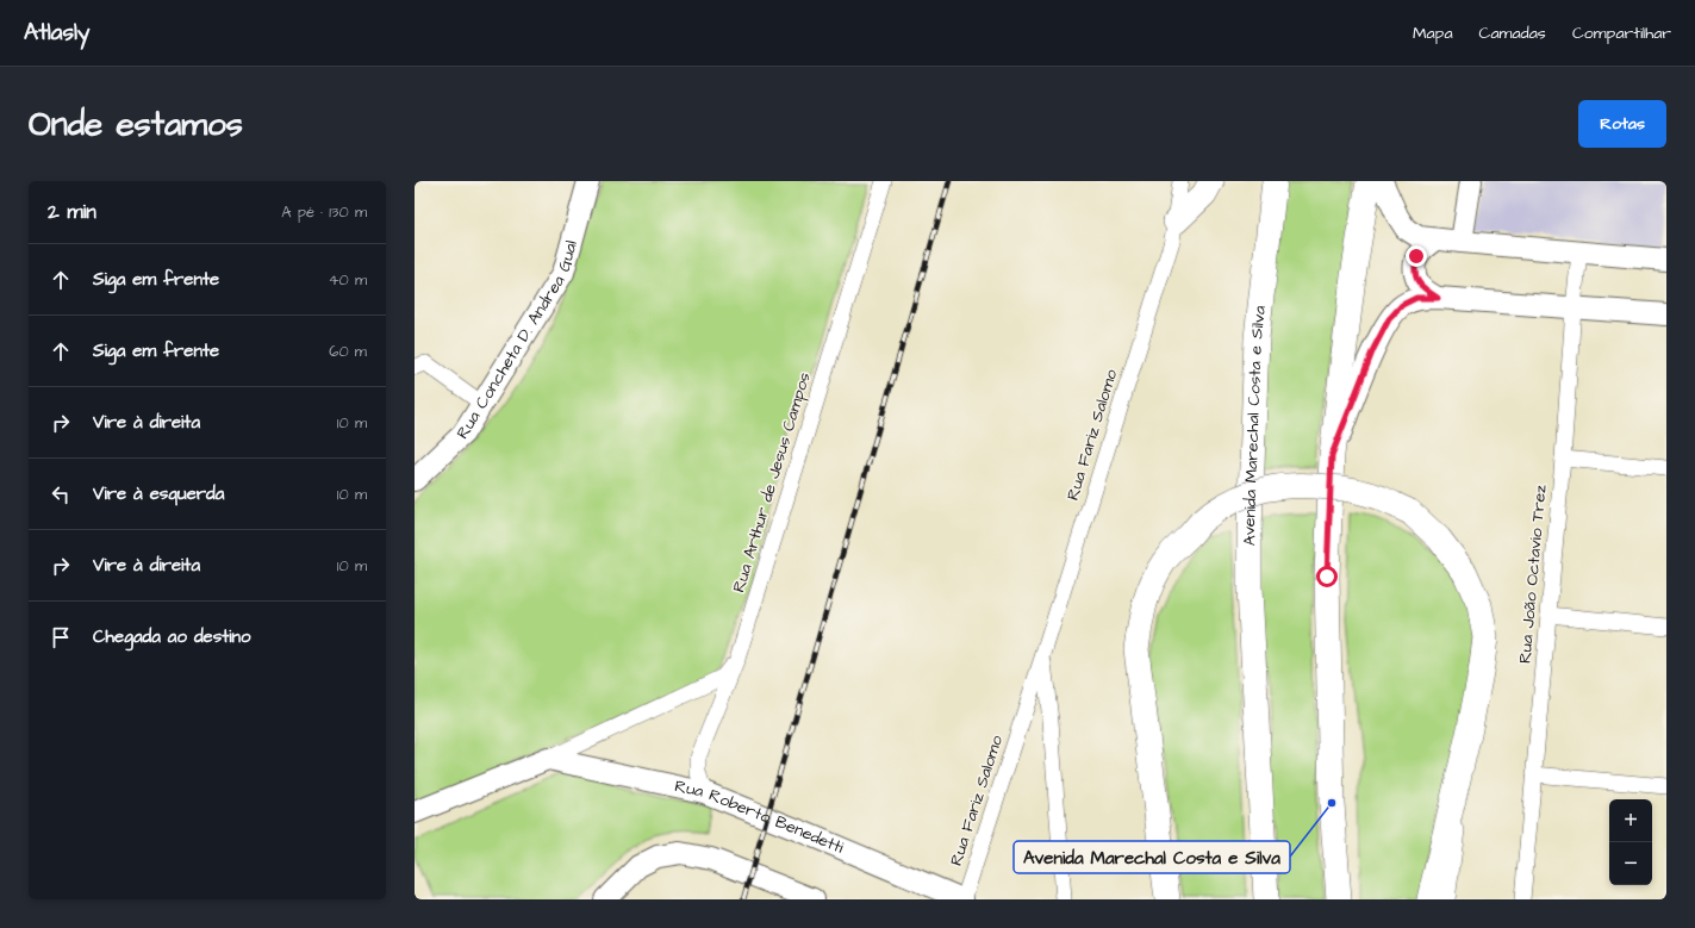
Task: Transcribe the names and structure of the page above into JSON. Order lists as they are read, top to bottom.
{
  "streets": {
    "main road": ["Avenida Marechal Costa e Silva"],
    "street": [
      "Rua Concheta D. Andrea Gual",
      "Rua Fariz Salomo",
      "Rua Arthur de Jesus Campos",
      "Rua João Octavio Trez",
      "Rua Roberto Benedetti"
    ]
  },
  "crossings": [
    ["Rua Fariz Salomo", "Rua Roberto Benedetti"],
    ["Rua Arthur de Jesus Campos", "Rua Roberto Benedetti"]
  ],
  "places": ["Avenida Marechal Costa e Silva"],
  "page": {
    "header": "Atlasly",
    "nav": ["Mapa", "Camadas", "Compartilhar"],
    "buttons": "Rotas",
    "title": "Onde estamos",
    "heading": ["2 min", "A pé · 130 m"],
    "list": [
      ["Siga em frente", "40 m"],
      ["Siga em frente", "60 m"],
      ["Vire à direita", "10 m"],
      ["Vire à esquerda", "10 m"],
      ["Vire à direita", "10 m"],
      "Chegada ao destino"
    ],
    "map_buttons": ["+", "−"]
  }
}
